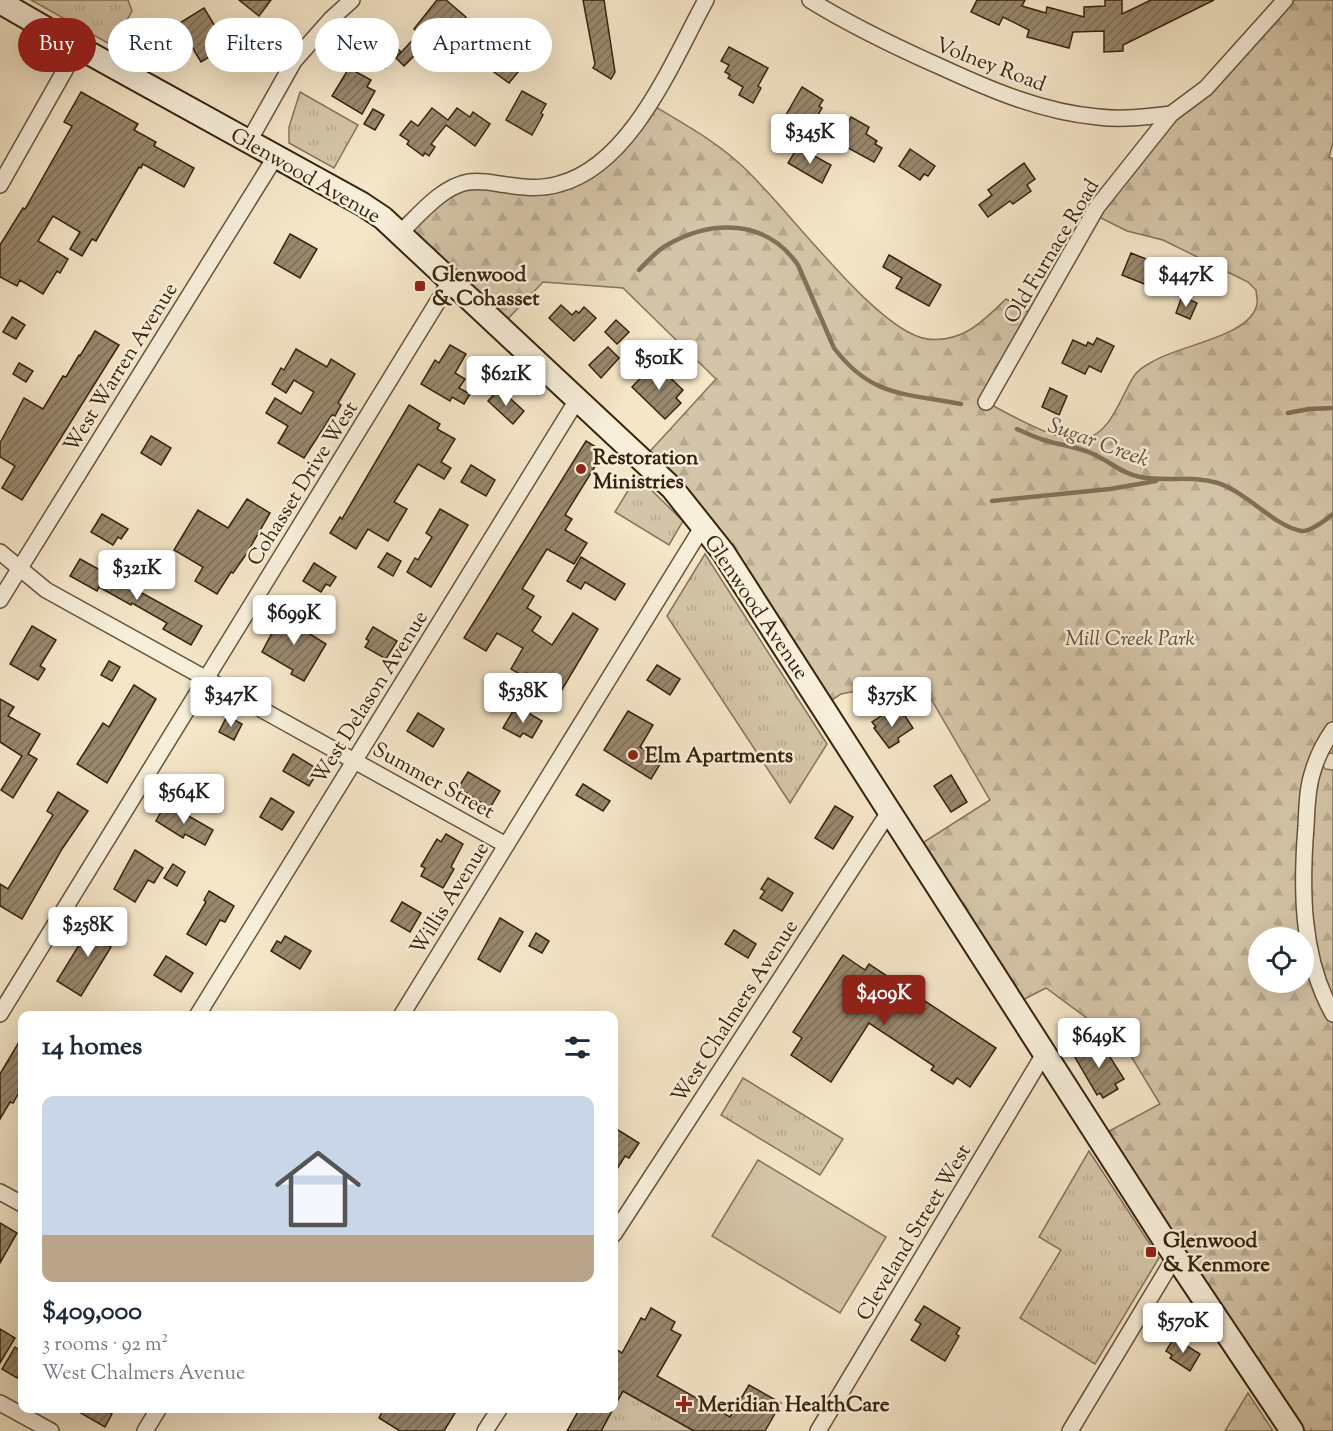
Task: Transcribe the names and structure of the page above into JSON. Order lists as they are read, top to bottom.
{
  "streets": {
    "main road": ["Glenwood Avenue"],
    "street": [
      "Volney Road",
      "Old Furnace Road",
      "West Warren Avenue",
      "Cohasset Drive West",
      "West Delason Avenue",
      "Summer Street",
      "Willis Avenue",
      "West Chalmers Avenue",
      "Cleveland Street West"
    ]
  },
  "crossings": [
    ["Volney Road", "Old Furnace Road"],
    ["Glenwood Avenue", "West Warren Avenue"],
    ["Glenwood Avenue", "Cohasset Drive West"],
    ["Glenwood Avenue", "West Delason Avenue"],
    ["Glenwood Avenue", "Willis Avenue"],
    ["Glenwood Avenue", "West Chalmers Avenue"],
    ["Glenwood Avenue", "Cleveland Street West"],
    ["West Warren Avenue", "Summer Street"],
    ["Cohasset Drive West", "Summer Street"],
    ["West Delason Avenue", "Summer Street"],
    ["Summer Street", "Willis Avenue"]
  ],
  "water": ["Sugar Creek"],
  "parks": ["Mill Creek Park"],
  "places": {
    "transit": ["Glenwood & Cohasset", "Glenwood & Kenmore"],
    "other": ["Restoration Ministries", "Elm Apartments"],
    "health": ["Meridian HealthCare"]
  },
  "page": {
    "chip": [
      "Buy",
      "Rent",
      "Filters",
      "New",
      "Apartment"
    ],
    "price": [
      "$345K",
      "$447K",
      "$501K",
      "$621K",
      "$321K",
      "$699K",
      "$538K",
      "$347K",
      "$375K",
      "$564K",
      "$258K",
      "$409K",
      "$649K",
      "$570K"
    ],
    "heading": "14 homes",
    "list": [
      {
        "name": "$409,000",
        "note": "3 rooms · 92 m² · West Chalmers Avenue"
      }
    ]
  }
}
